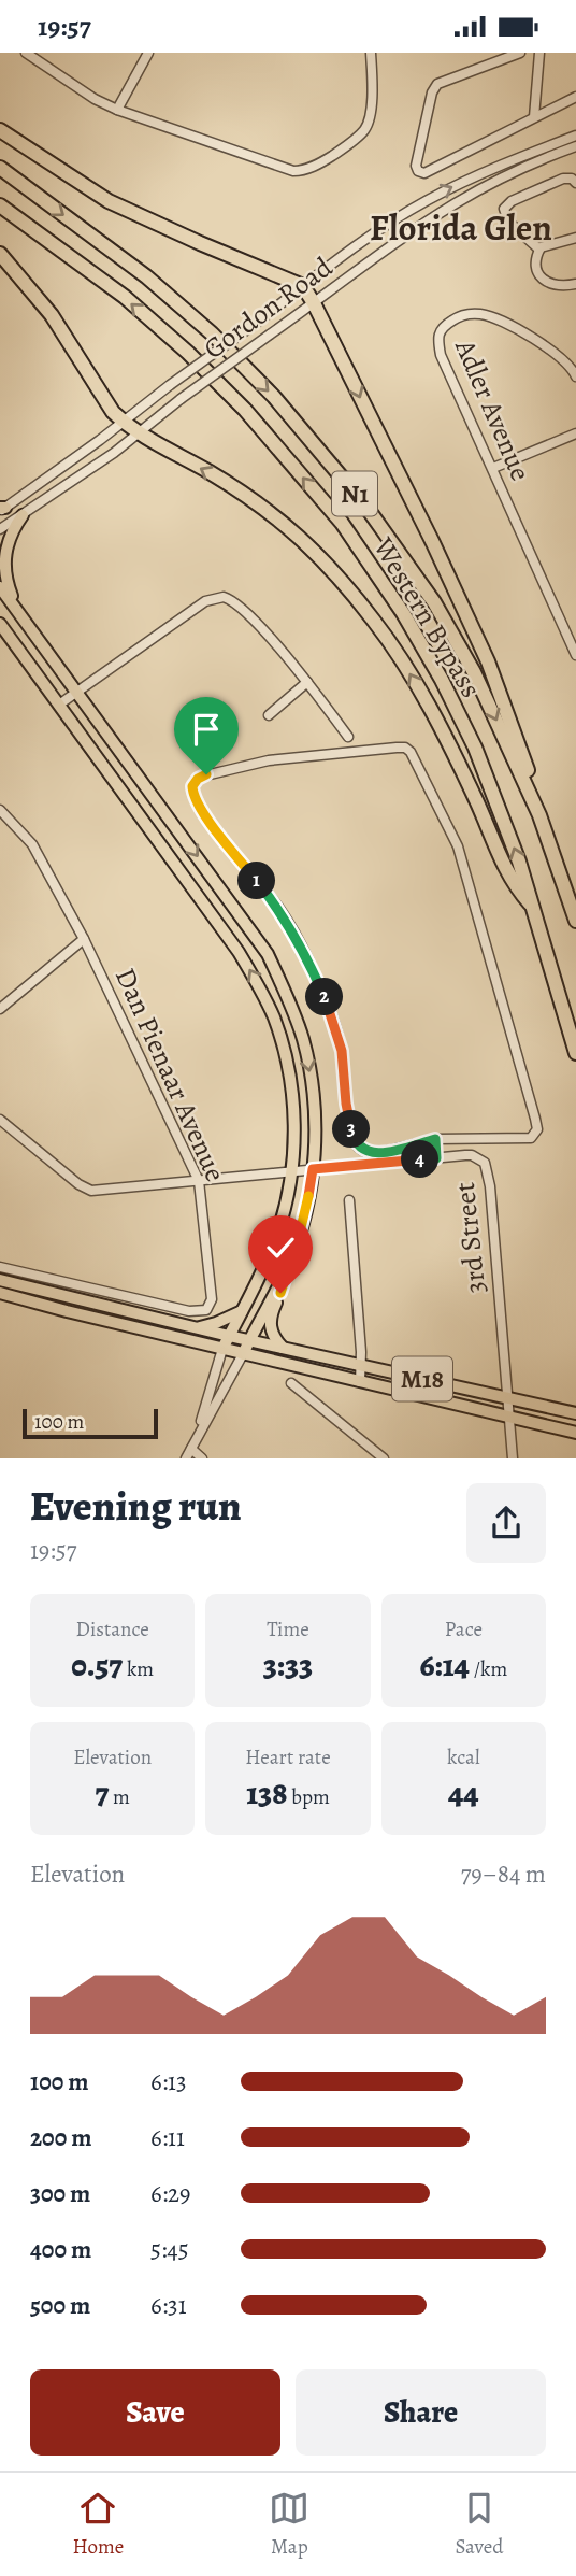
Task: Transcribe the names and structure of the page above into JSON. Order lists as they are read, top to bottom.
{
  "streets": {
    "highway": ["N1", "Western Bypass"],
    "main road": ["M18"],
    "street": [
      "Gordon Road",
      "Adler Avenue",
      "Dan Pienaar Avenue",
      "3rd Street"
    ]
  },
  "crossings": [
    ["Dan Pienaar Avenue", "3rd Street"],
    ["3rd Street", "M18"]
  ],
  "districts": ["Florida Glen"],
  "scale_bar": "100 m",
  "page": {
    "status": "19:57",
    "pins": [
      "1",
      "2",
      "3",
      "4"
    ],
    "scale": "100 m",
    "heading": ["Evening run", "19:57"],
    "stats": [
      ["Distance", "0.57 km"],
      ["Time", "3:33"],
      ["Pace", "6:14 /km"],
      ["Elevation", "7 m"],
      ["Heart rate", "138 bpm"],
      ["kcal", "44"]
    ],
    "chart": ["Elevation", "79–84 m"],
    "list": [
      {
        "name": "100 m",
        "note": "6:13"
      },
      {
        "name": "200 m",
        "note": "6:11"
      },
      {
        "name": "300 m",
        "note": "6:29"
      },
      {
        "name": "400 m",
        "note": "5:45"
      },
      {
        "name": "500 m",
        "note": "6:31"
      }
    ],
    "buttons": ["Save", "Share"],
    "tabs": ["Home", "Map", "Saved"]
  }
}
